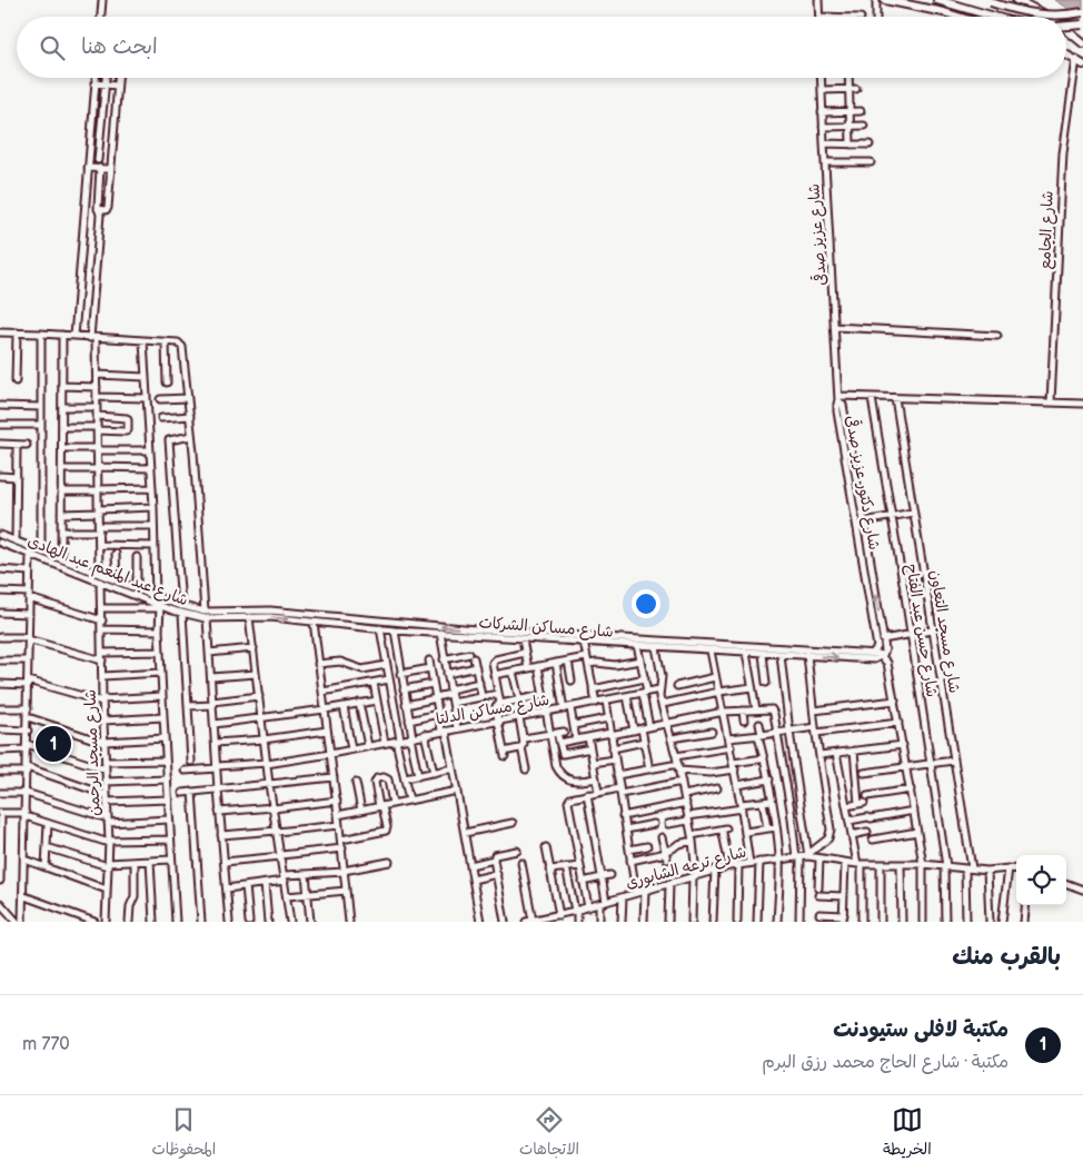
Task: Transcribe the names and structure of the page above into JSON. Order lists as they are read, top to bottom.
{
  "streets": {
    "street": [
      "شارع الجامع",
      "شارع عزيز صدقى",
      "شارع دكتور عزيز صدقى",
      "شارع عبد المنعم عبد الهادى",
      "شارع مساكن الشركات",
      "شارع حسن عبد الفتاح",
      "شارع مسجد التعاون",
      "شارع مساكن الدلتا",
      "شارع مسجد الرحمن",
      "شارع ترعه الشابورى"
    ]
  },
  "crossings": [
    ["شارع عزيز صدقى", "شارع دكتور عزيز صدقى"],
    ["شارع دكتور عزيز صدقى", "شارع مساكن الشركات"],
    ["شارع دكتور عزيز صدقى", "شارع ترعه الشابورى"],
    ["شارع عبد المنعم عبد الهادى", "شارع مساكن الشركات"],
    ["شارع عبد المنعم عبد الهادى", "شارع مسجد الرحمن"],
    ["شارع حسن عبد الفتاح", "شارع ترعه الشابورى"],
    ["شارع مسجد التعاون", "شارع ترعه الشابورى"]
  ],
  "page": {
    "search": "ابحث هنا",
    "pins": "1",
    "heading": "بالقرب منك",
    "list": [
      {
        "mark": "1",
        "name": "مكتبة لافلى ستيودنت",
        "note": "مكتبة · شارع الحاج محمد رزق البرم",
        "value": "770 m"
      }
    ],
    "nav": ["الخريطة", "الاتجاهات", "المحفوظات"]
  }
}
